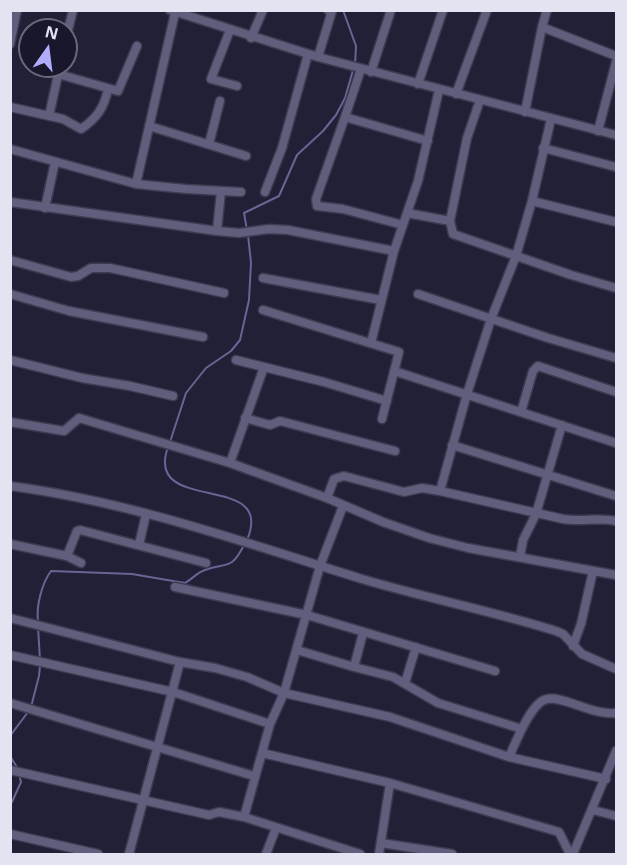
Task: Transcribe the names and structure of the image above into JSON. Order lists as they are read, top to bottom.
{
  "north": "top"
}
